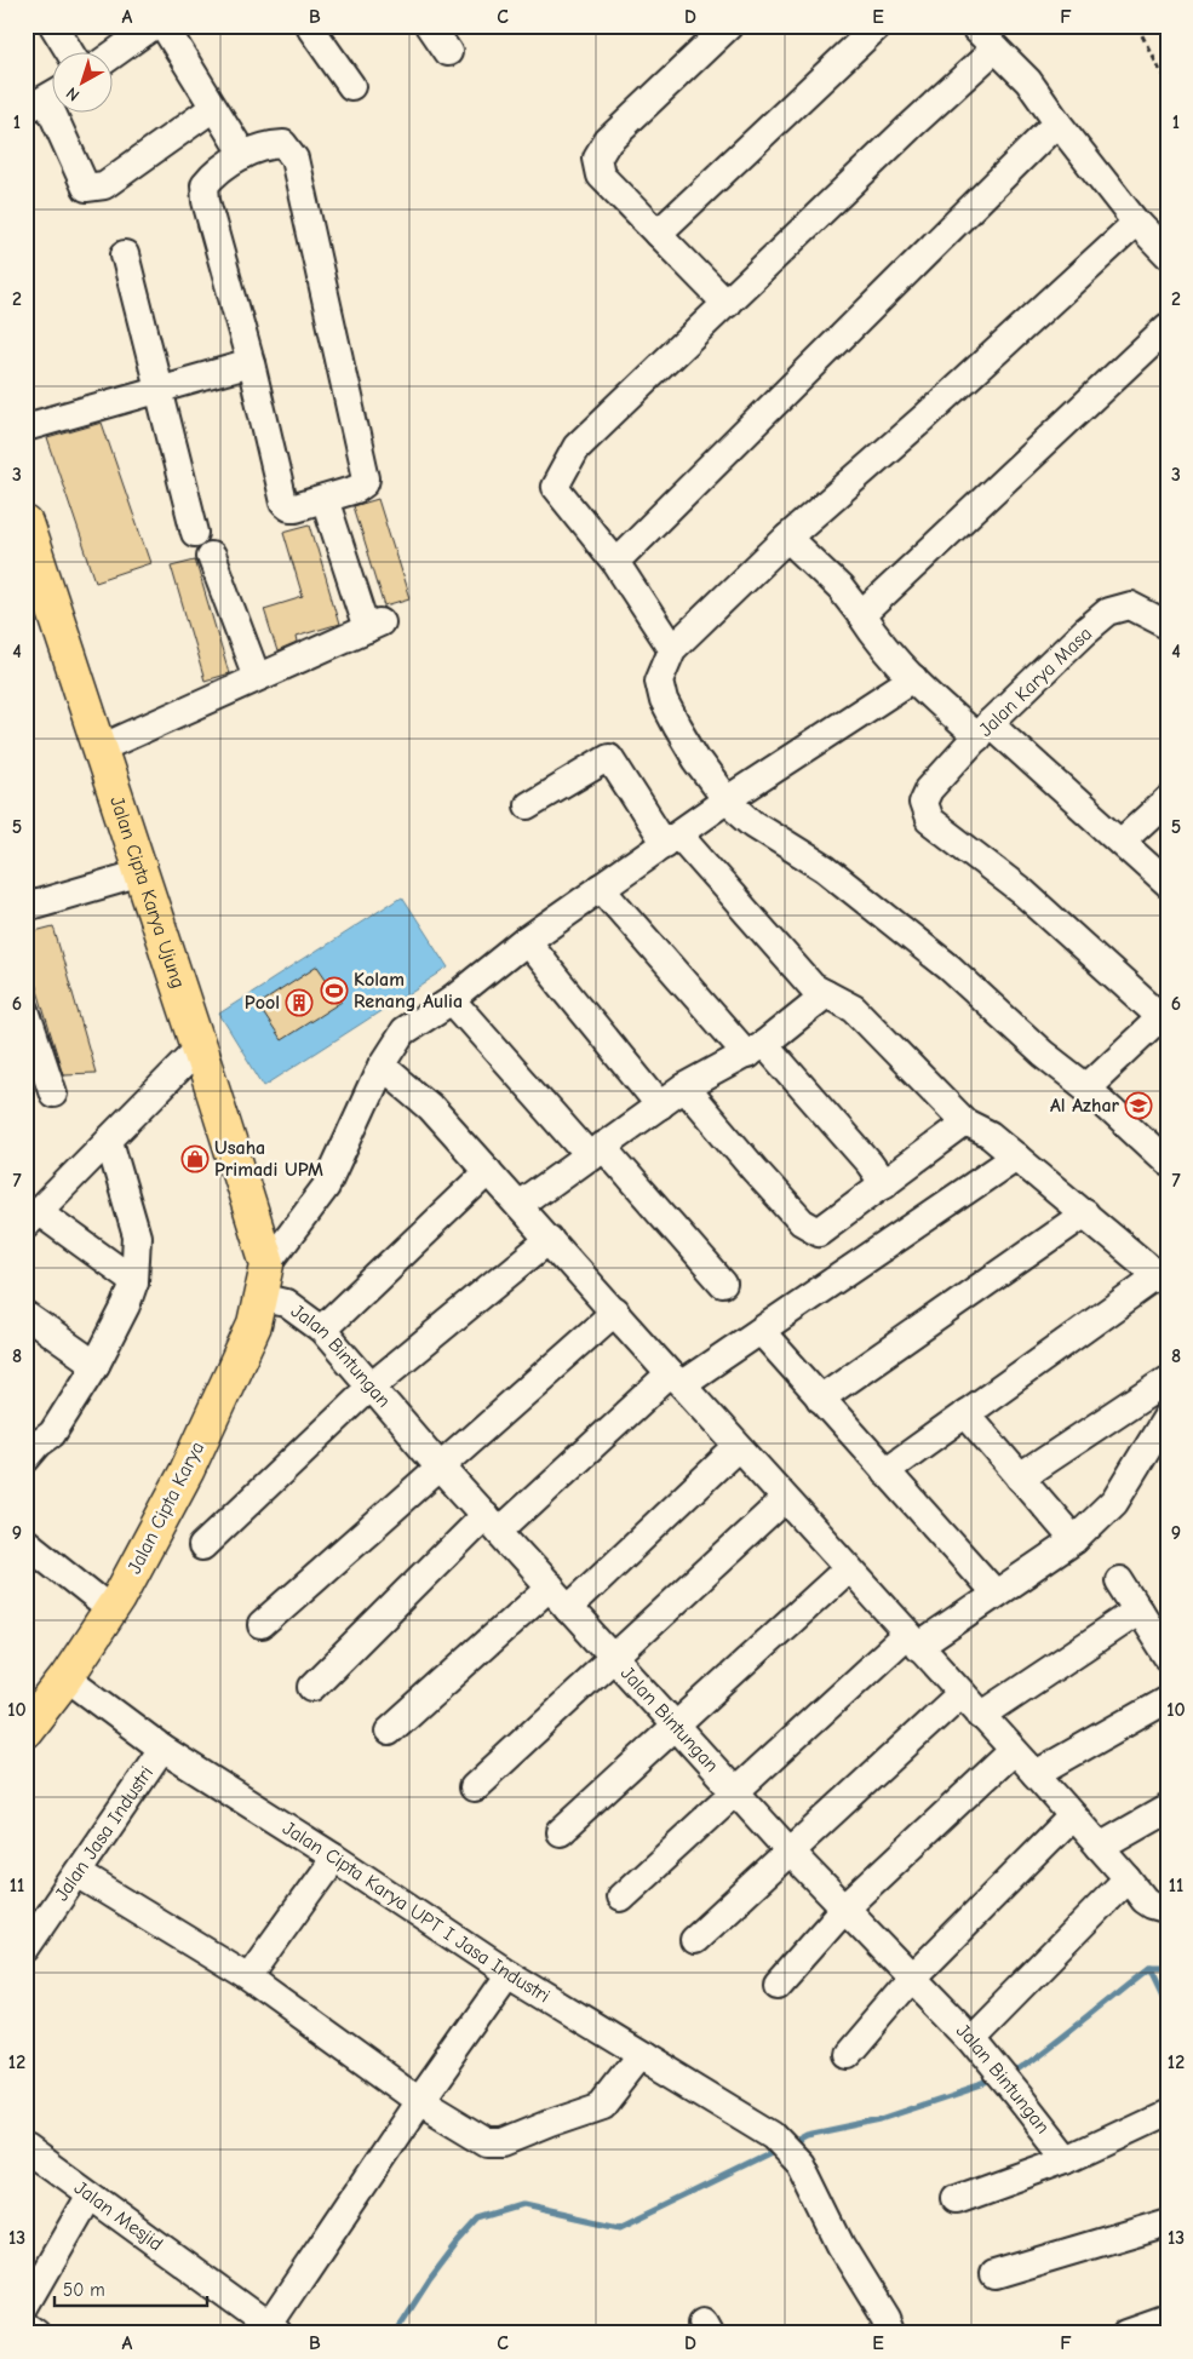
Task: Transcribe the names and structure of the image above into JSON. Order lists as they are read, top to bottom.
{
  "streets": {
    "main road": ["Jalan Cipta Karya Ujung", "Jalan Cipta Karya"],
    "street": [
      "Jalan Karya Masa",
      "Jalan Bintungan",
      "Jalan Jasa Industri",
      "Jalan Cipta Karya UPT I Jasa Industri",
      "Jalan Mesjid"
    ]
  },
  "crossings": [
    ["Jalan Cipta Karya Ujung", "Jalan Cipta Karya"],
    ["Jalan Bintungan", "Jalan Cipta Karya"],
    ["Jalan Cipta Karya", "Jalan Cipta Karya UPT I Jasa Industri"],
    ["Jalan Jasa Industri", "Jalan Cipta Karya UPT I Jasa Industri"]
  ],
  "places": {
    "sports": ["Kolam Renang Aulia"],
    "building": ["Pool"],
    "school or university": ["Al Azhar"],
    "shop": ["Usaha Primadi UPM"]
  },
  "scale_bar": "50 m",
  "north": "bottom left",
  "grid": {
    "columns": [
      "A",
      "B",
      "C",
      "D",
      "E",
      "F"
    ],
    "rows": [
      "1",
      "2",
      "3",
      "4",
      "5",
      "6",
      "7",
      "8",
      "9",
      "10",
      "11",
      "12",
      "13"
    ]
  }
}
